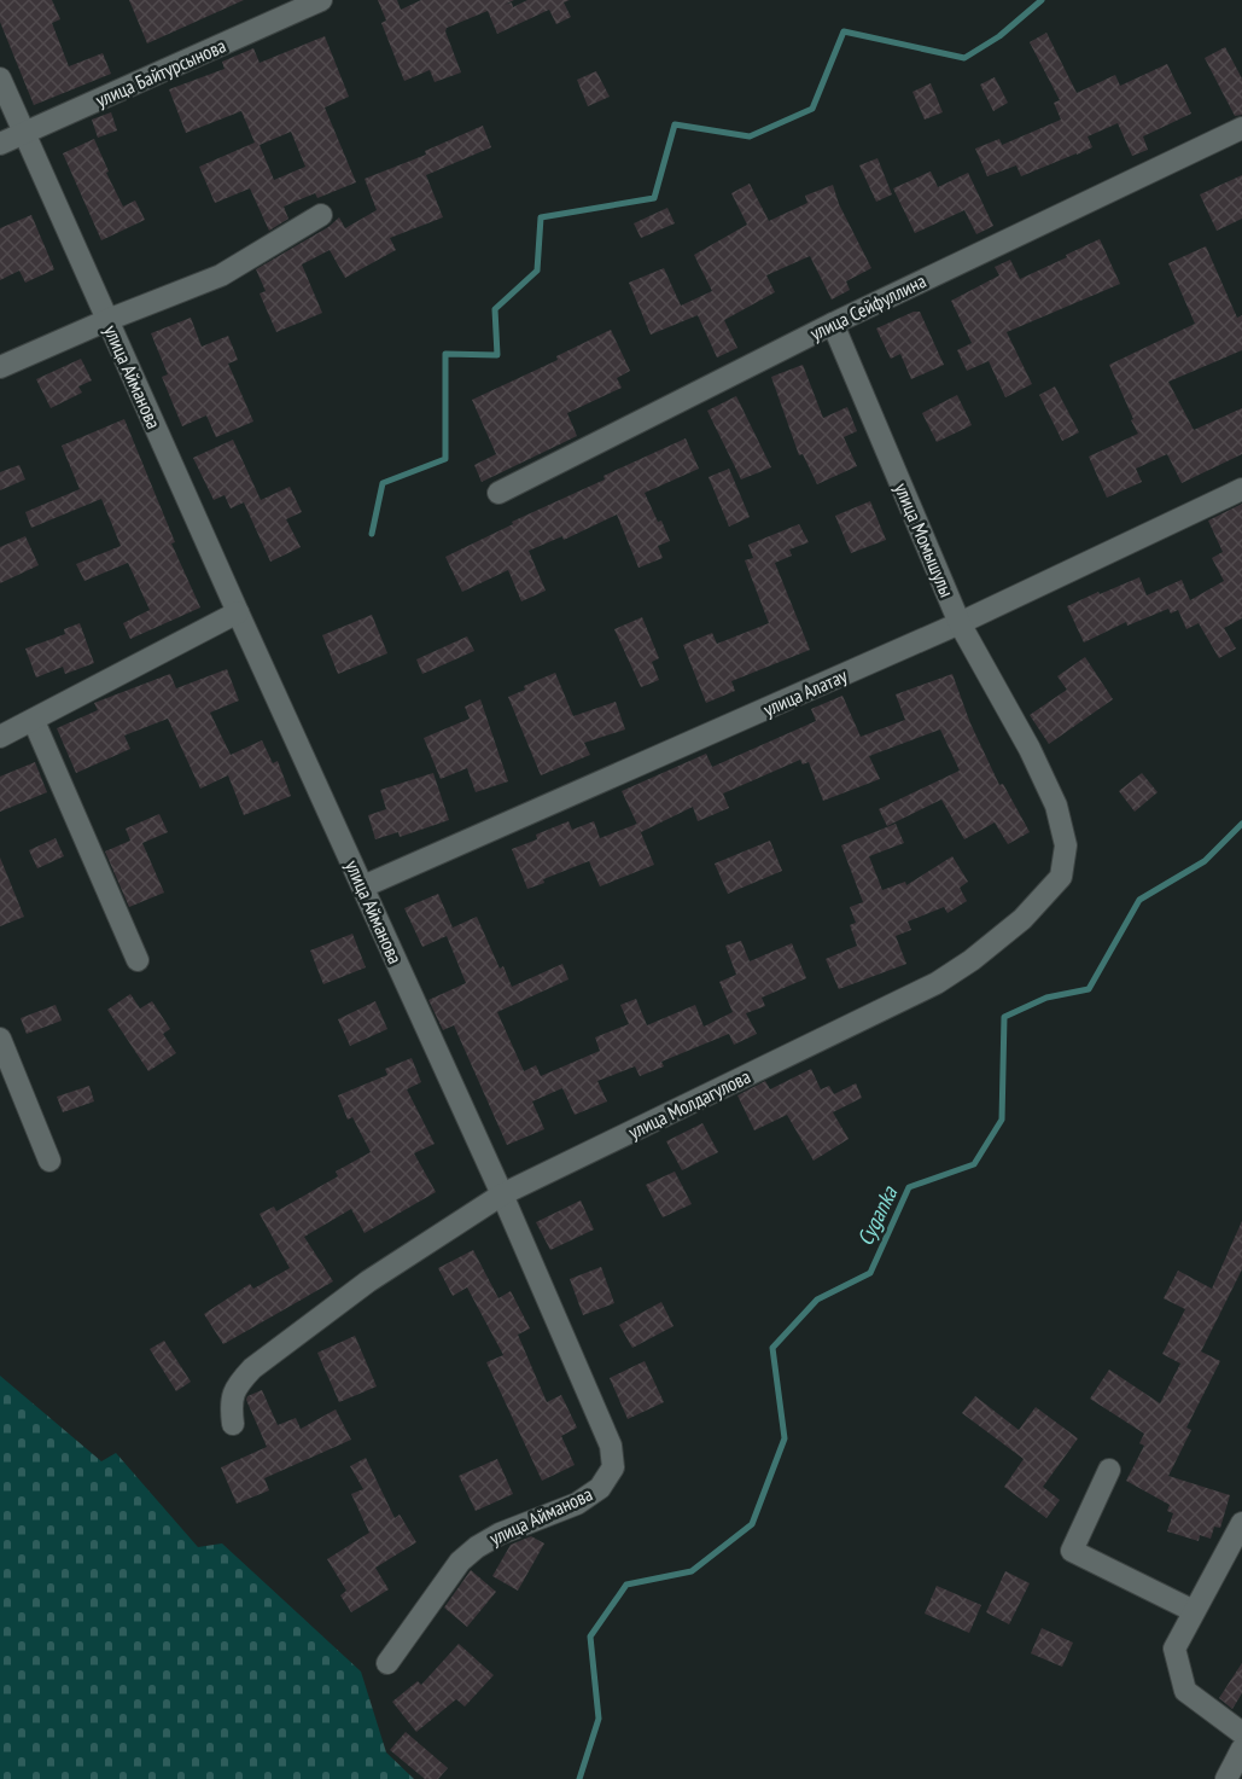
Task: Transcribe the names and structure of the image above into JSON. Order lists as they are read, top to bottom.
{
  "streets": {
    "street": [
      "улица Байтурсынова",
      "улица Сейфуллина",
      "улица Айманова",
      "улица Момышулы",
      "улица Алатау",
      "улица Молдагулова"
    ]
  },
  "crossings": [
    ["улица Байтурсынова", "улица Айманова"],
    ["улица Сейфуллина", "улица Момышулы"],
    ["улица Айманова", "улица Алатау"],
    ["улица Айманова", "улица Молдагулова"],
    ["улица Момышулы", "улица Алатау"],
    ["улица Момышулы", "улица Молдагулова"]
  ],
  "water": ["Cyganka"]
}
